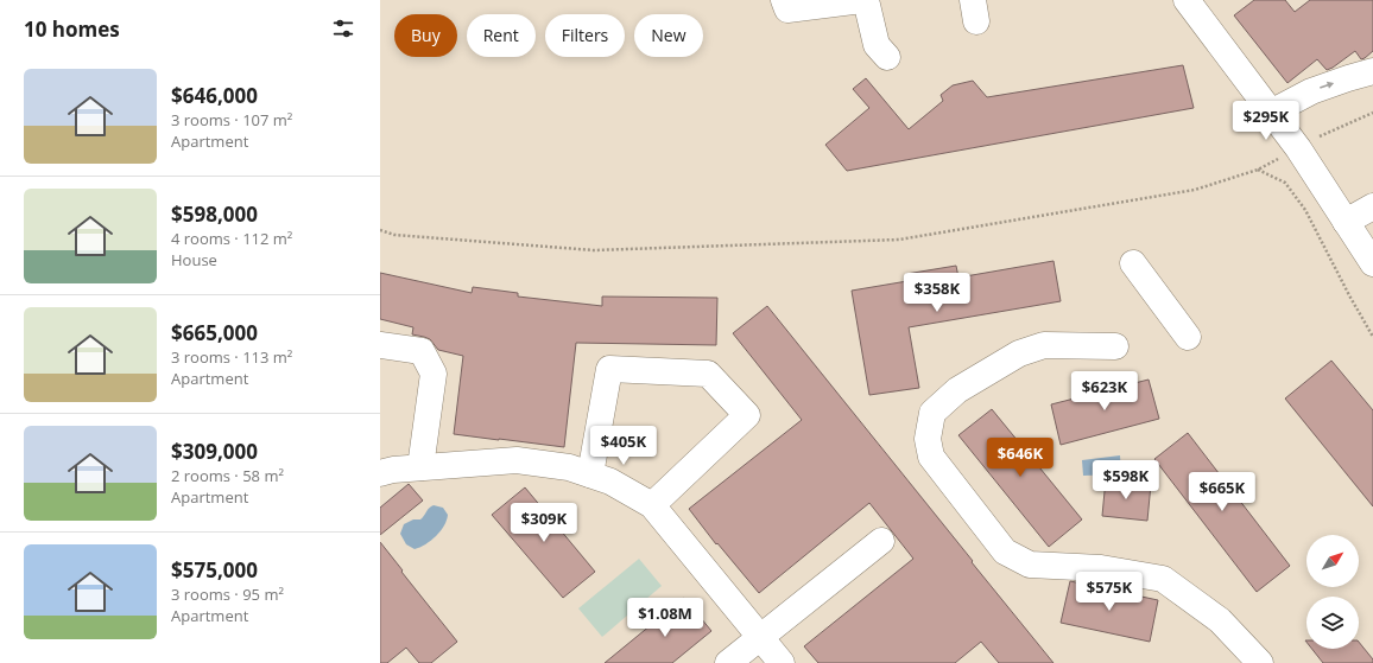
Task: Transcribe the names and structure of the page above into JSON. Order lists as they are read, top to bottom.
{
  "north": "top right",
  "page": {
    "heading": "10 homes",
    "chip": [
      "Buy",
      "Rent",
      "Filters",
      "New"
    ],
    "list": [
      {
        "name": "$646,000",
        "note": "3 rooms · 107 m² · Apartment"
      },
      {
        "name": "$598,000",
        "note": "4 rooms · 112 m² · House"
      },
      {
        "name": "$665,000",
        "note": "3 rooms · 113 m² · Apartment"
      },
      {
        "name": "$309,000",
        "note": "2 rooms · 58 m² · Apartment"
      },
      {
        "name": "$575,000",
        "note": "3 rooms · 95 m² · Apartment"
      }
    ],
    "price": [
      "$295K",
      "$358K",
      "$623K",
      "$405K",
      "$646K",
      "$598K",
      "$665K",
      "$309K",
      "$575K",
      "$1.08M"
    ]
  }
}
